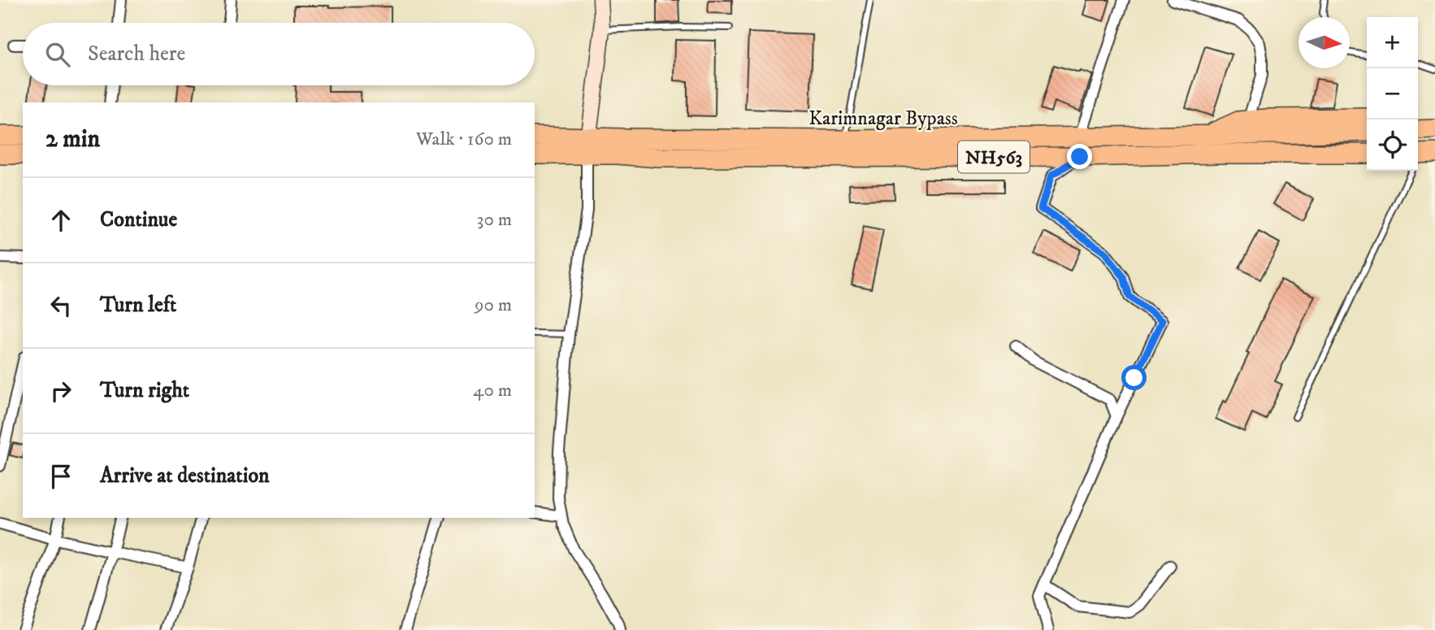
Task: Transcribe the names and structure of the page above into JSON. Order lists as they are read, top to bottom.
{
  "streets": {
    "highway": ["Karimnagar Bypass", "NH563"]
  },
  "crossings": [
    ["Karimnagar Bypass", "NH563"]
  ],
  "north": "right",
  "page": {
    "map_buttons": ["+", "−"],
    "search": "Search here",
    "heading": ["2 min", "Walk · 160 m"],
    "list": [
      ["Continue", "30 m"],
      ["Turn left", "90 m"],
      ["Turn right", "40 m"],
      "Arrive at destination"
    ]
  }
}
